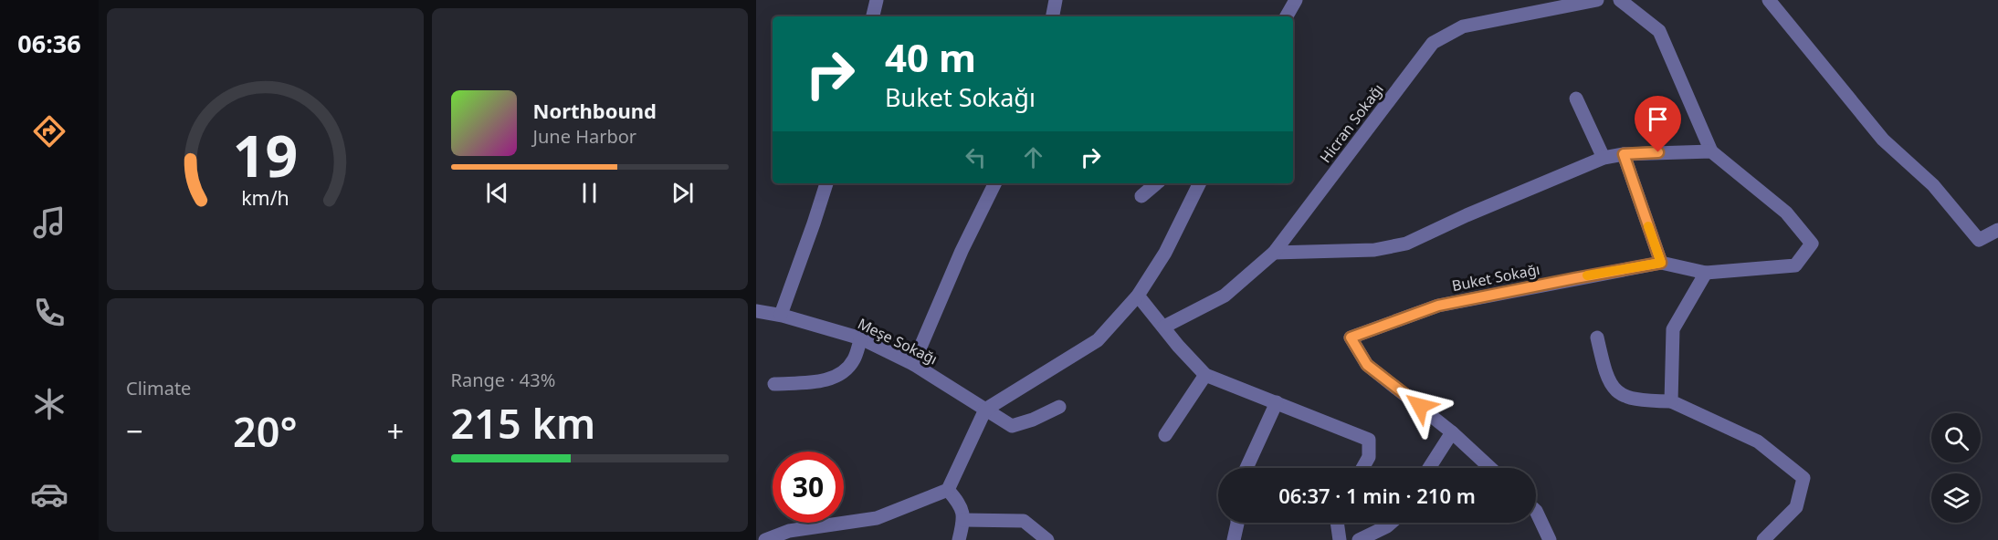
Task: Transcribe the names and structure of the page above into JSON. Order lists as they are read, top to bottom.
{
  "streets": {
    "street": ["Hicran Sokağı", "Buket Sokağı", "Meşe Sokağı"]
  },
  "page": {
    "tabs": "06:36",
    "turn": ["40 m", "Buket Sokağı"],
    "song": ["Northbound", "June Harbor"],
    "tile": [
      "Climate",
      ["Range · 43%", "215 km"]
    ],
    "heat": ["−", "20°", "+"],
    "limit": "30",
    "trip": "06:37 · 1 min · 210 m",
    "gauge": ["19", "km/h"]
  }
}
